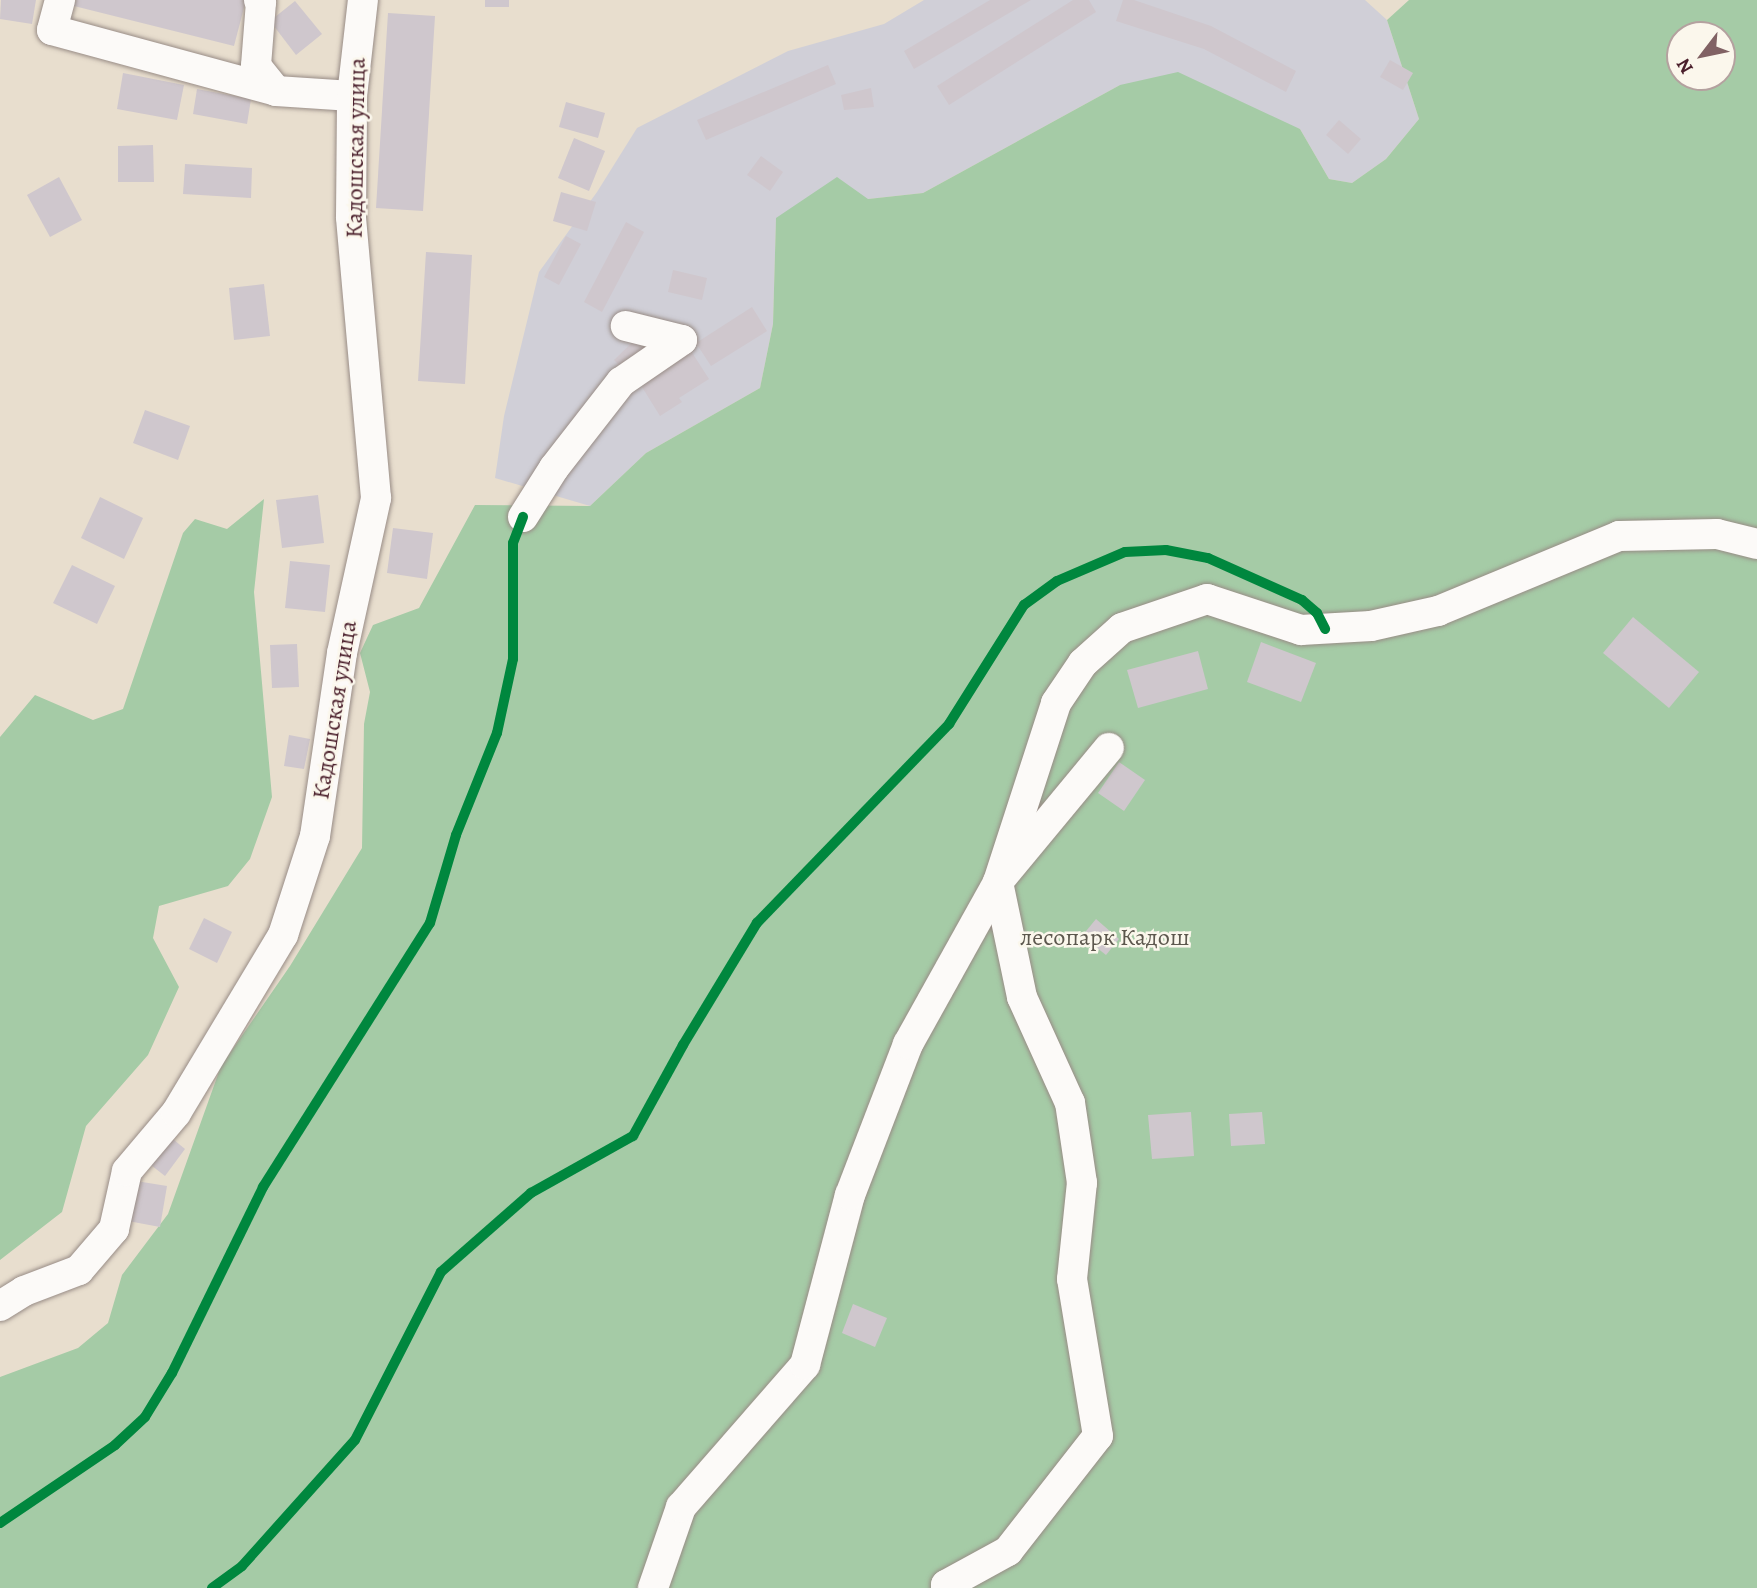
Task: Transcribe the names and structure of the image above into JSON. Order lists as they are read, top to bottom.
{
  "streets": {
    "street": ["Кадошская улица"]
  },
  "parks": ["лесопарк Кадош"],
  "north": "bottom left"
}
